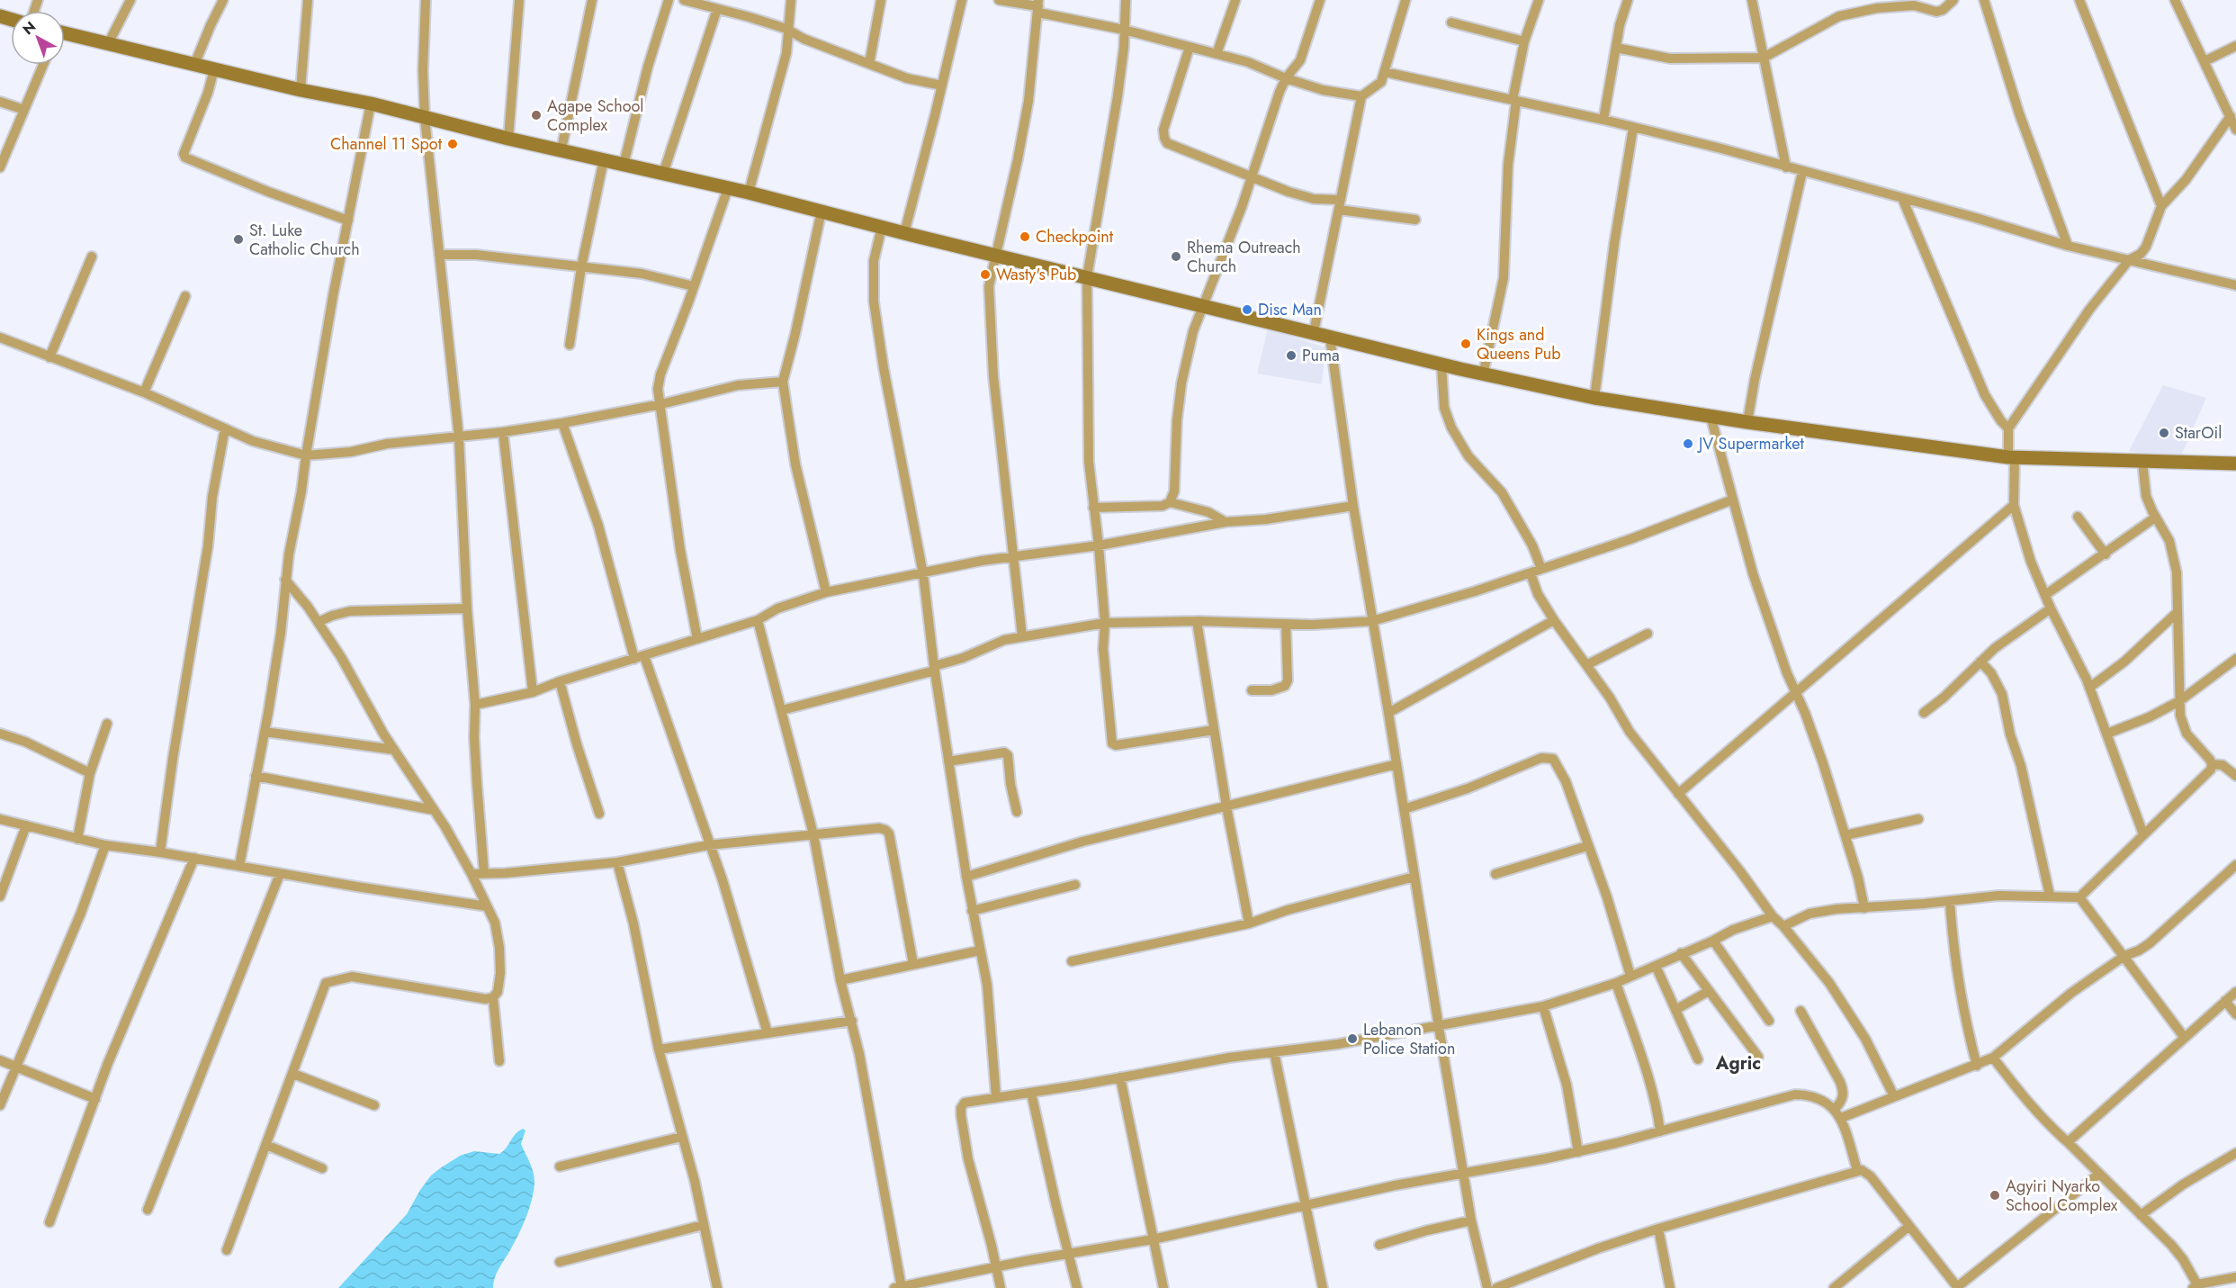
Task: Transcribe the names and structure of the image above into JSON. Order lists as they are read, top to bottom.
{
  "districts": ["Agric"],
  "places": [
    "Agape School Complex",
    "Channel 11 Spot",
    "Checkpoint",
    "St. Luke Catholic Church",
    "Rhema Outreach Church",
    "Wasty's Pub",
    "Disc Man",
    "Kings and Queens Pub",
    "Puma",
    "StarOil",
    "JV Supermarket",
    "Lebanon Police Station",
    "Agyiri Nyarko School Complex"
  ],
  "north": "top left"
}
